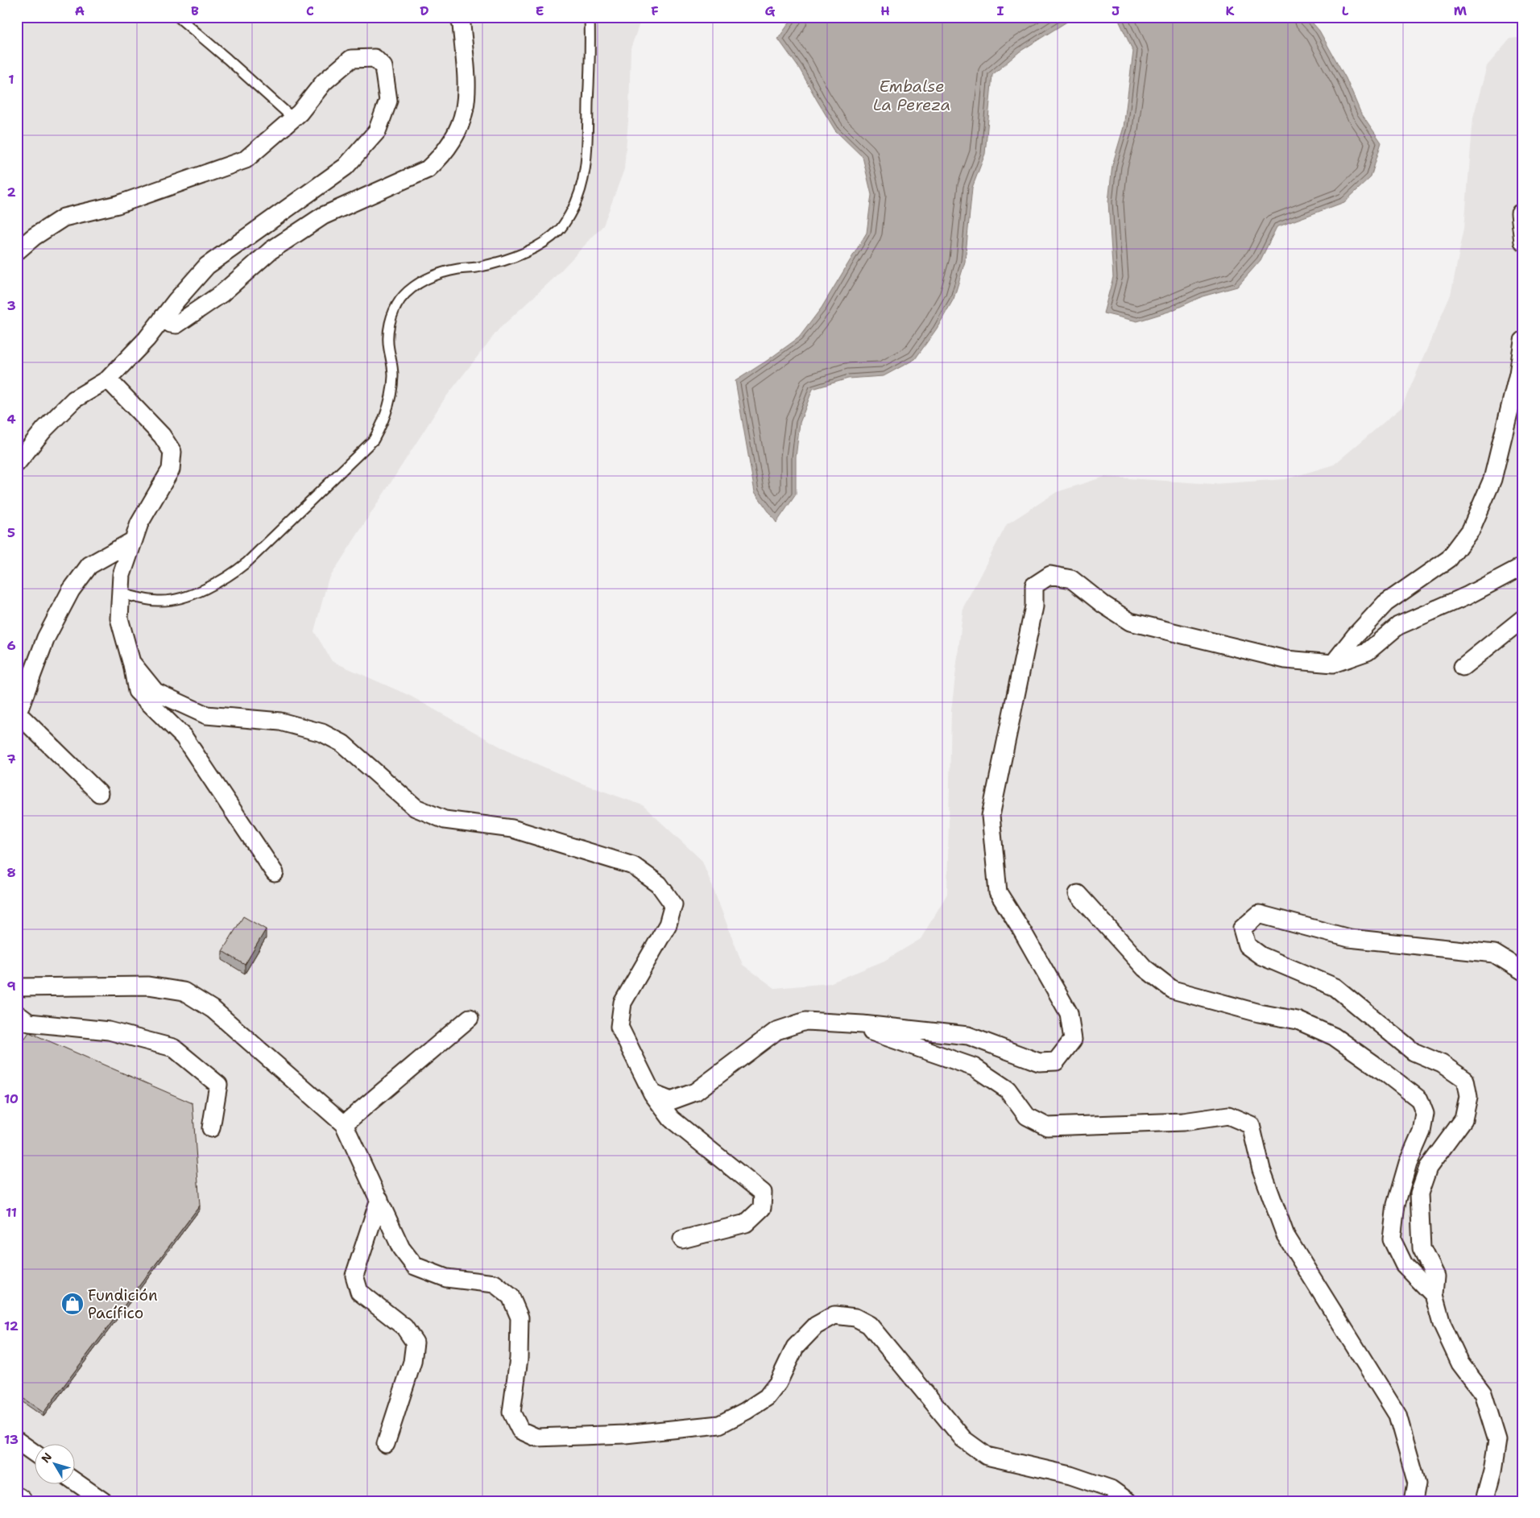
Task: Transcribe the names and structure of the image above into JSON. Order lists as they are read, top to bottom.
{
  "water": ["Embalse La Pereza"],
  "places": {
    "shop": ["Fundición Pacífico"]
  },
  "north": "top left",
  "grid": {
    "columns": [
      "A",
      "B",
      "C",
      "D",
      "E",
      "F",
      "G",
      "H",
      "I",
      "J",
      "K",
      "L",
      "M"
    ],
    "rows": [
      "1",
      "2",
      "3",
      "4",
      "5",
      "6",
      "7",
      "8",
      "9",
      "10",
      "11",
      "12",
      "13"
    ]
  }
}
